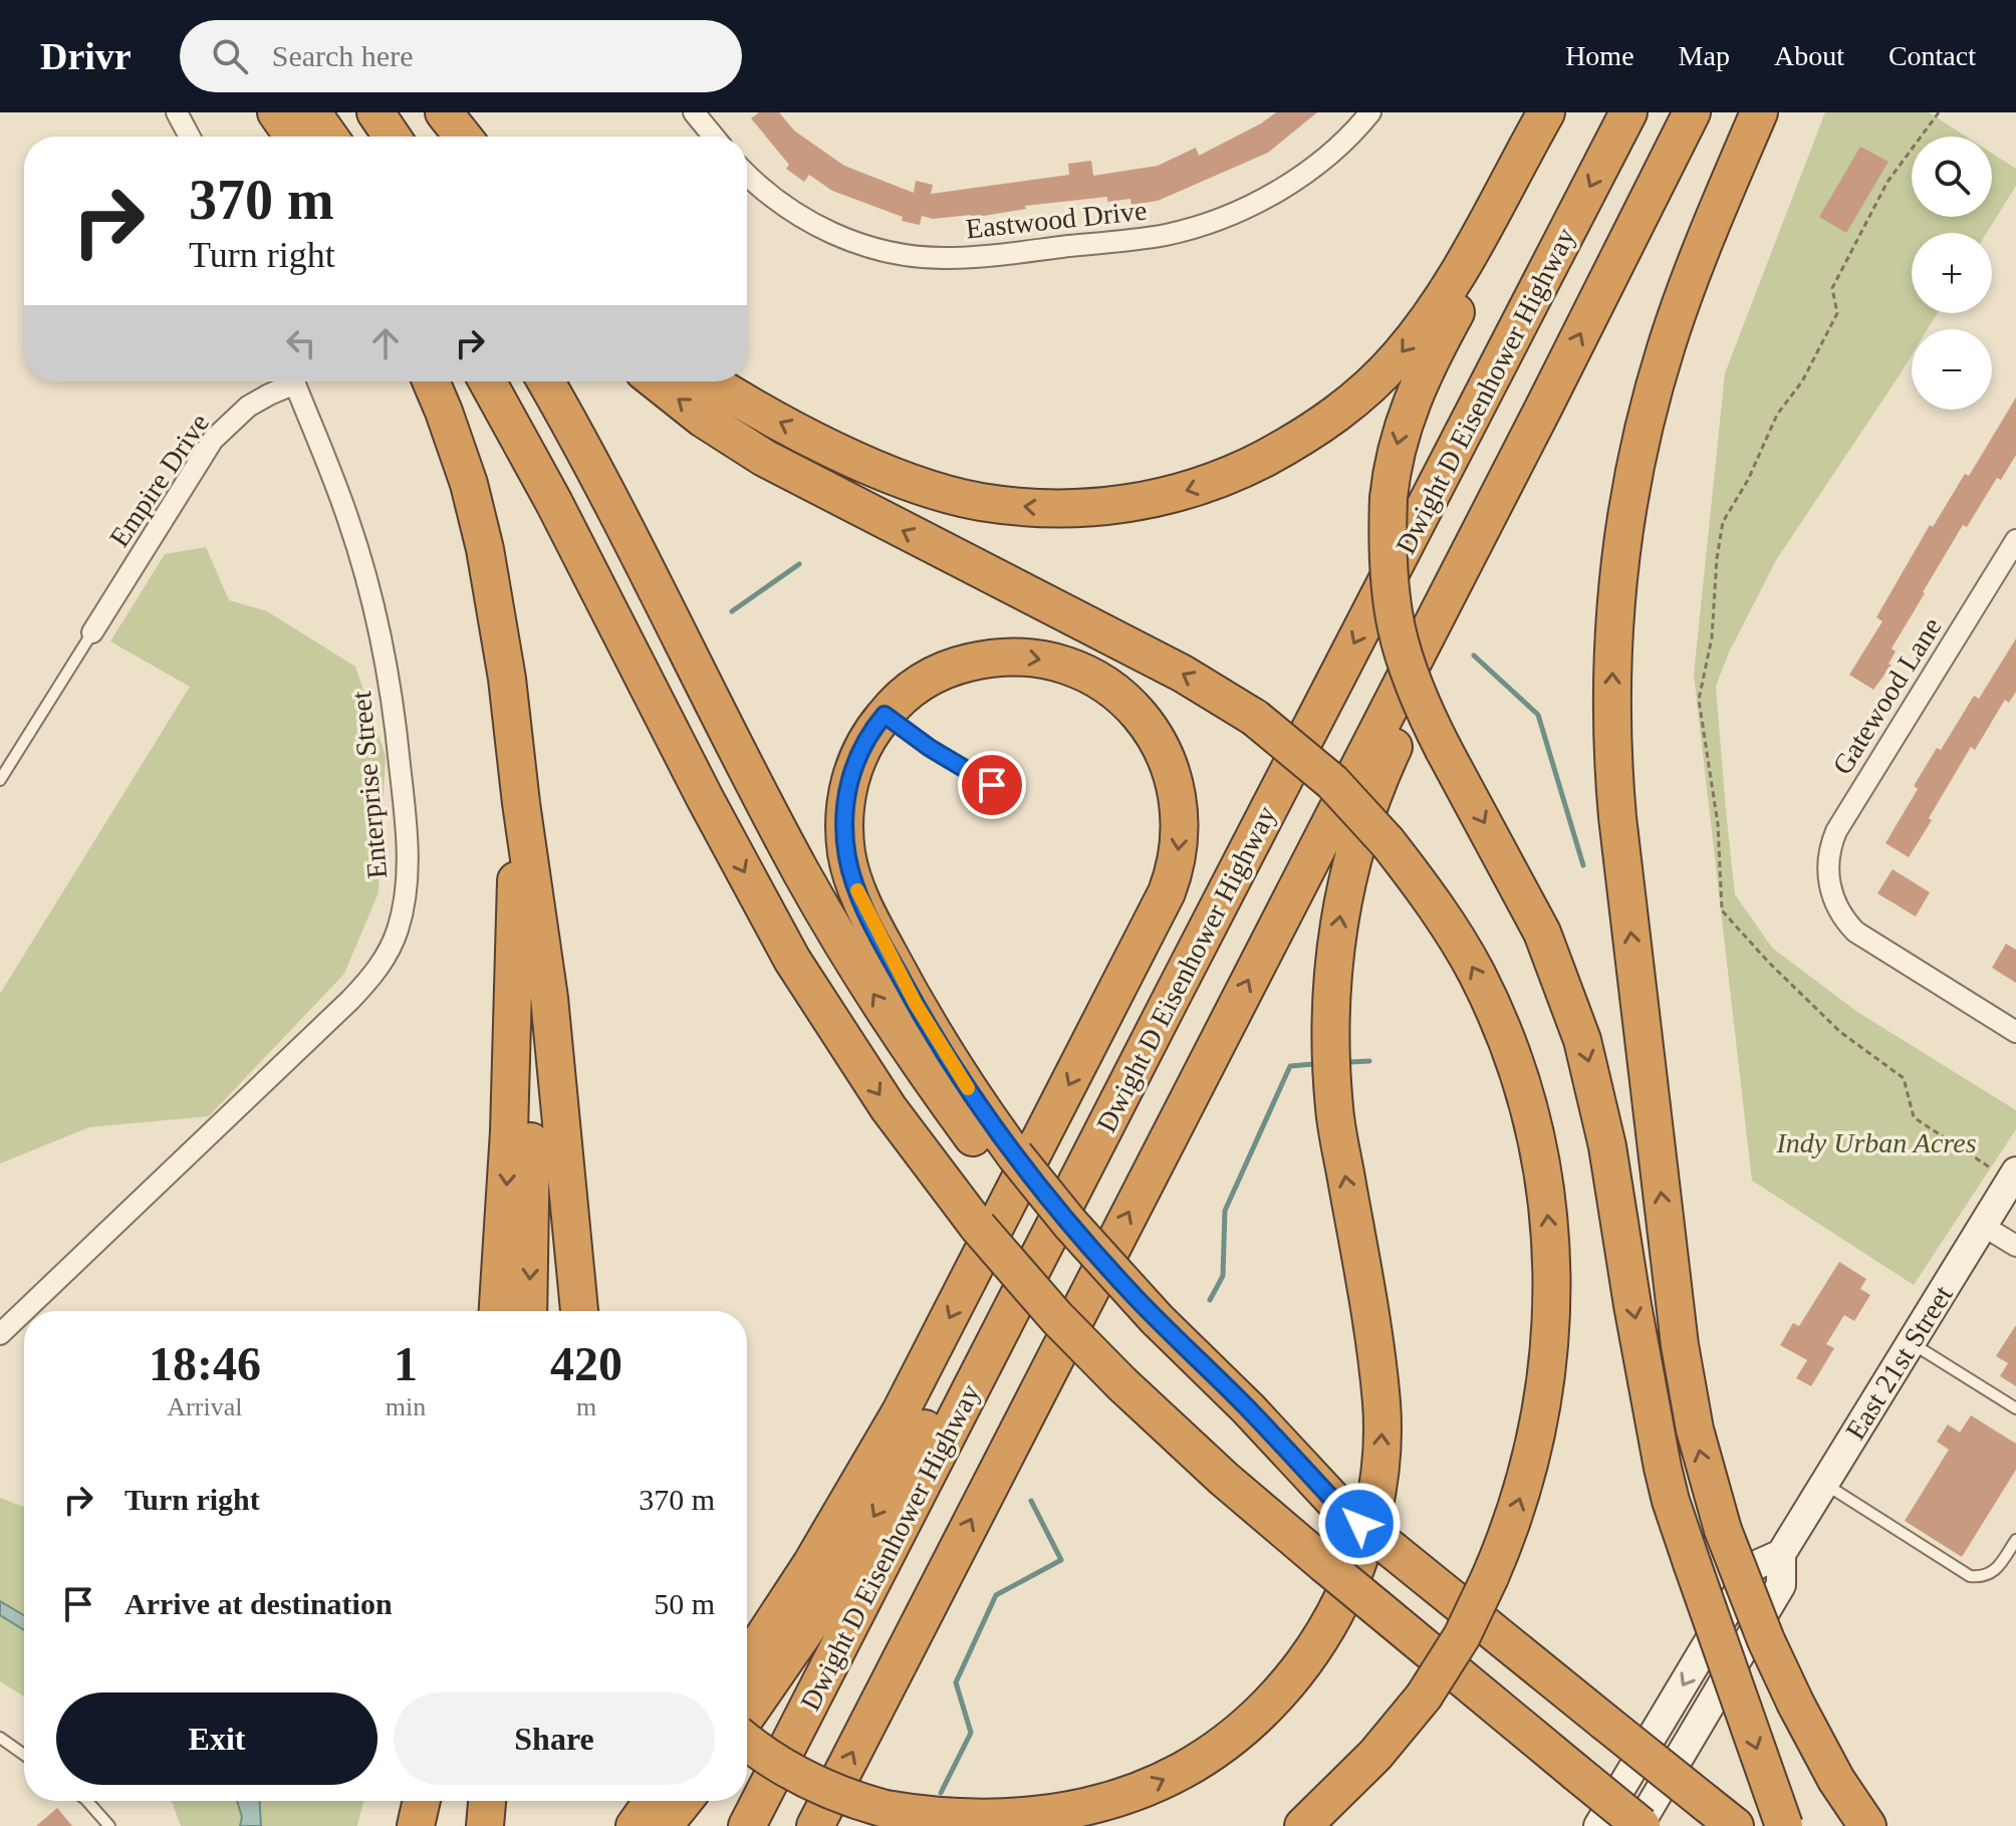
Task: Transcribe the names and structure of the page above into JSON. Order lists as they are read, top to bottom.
{
  "streets": {
    "highway": ["Dwight D Eisenhower Highway"],
    "main road": ["East 21st Street"],
    "street": [
      "Eastwood Drive",
      "Empire Drive",
      "Gatewood Lane",
      "Enterprise Street"
    ]
  },
  "parks": ["Indy Urban Acres"],
  "page": {
    "header": "Drivr",
    "search": "Search here",
    "nav": [
      "Home",
      "Map",
      "About",
      "Contact"
    ],
    "map_buttons": ["+", "−"],
    "turn": ["370 m", "Turn right"],
    "eta": [
      "18:46",
      "Arrival",
      "1",
      "min",
      "420",
      "m"
    ],
    "list": [
      {
        "name": "Turn right",
        "value": "370 m"
      },
      {
        "name": "Arrive at destination",
        "value": "50 m"
      }
    ],
    "buttons": ["Exit", "Share"]
  }
}
